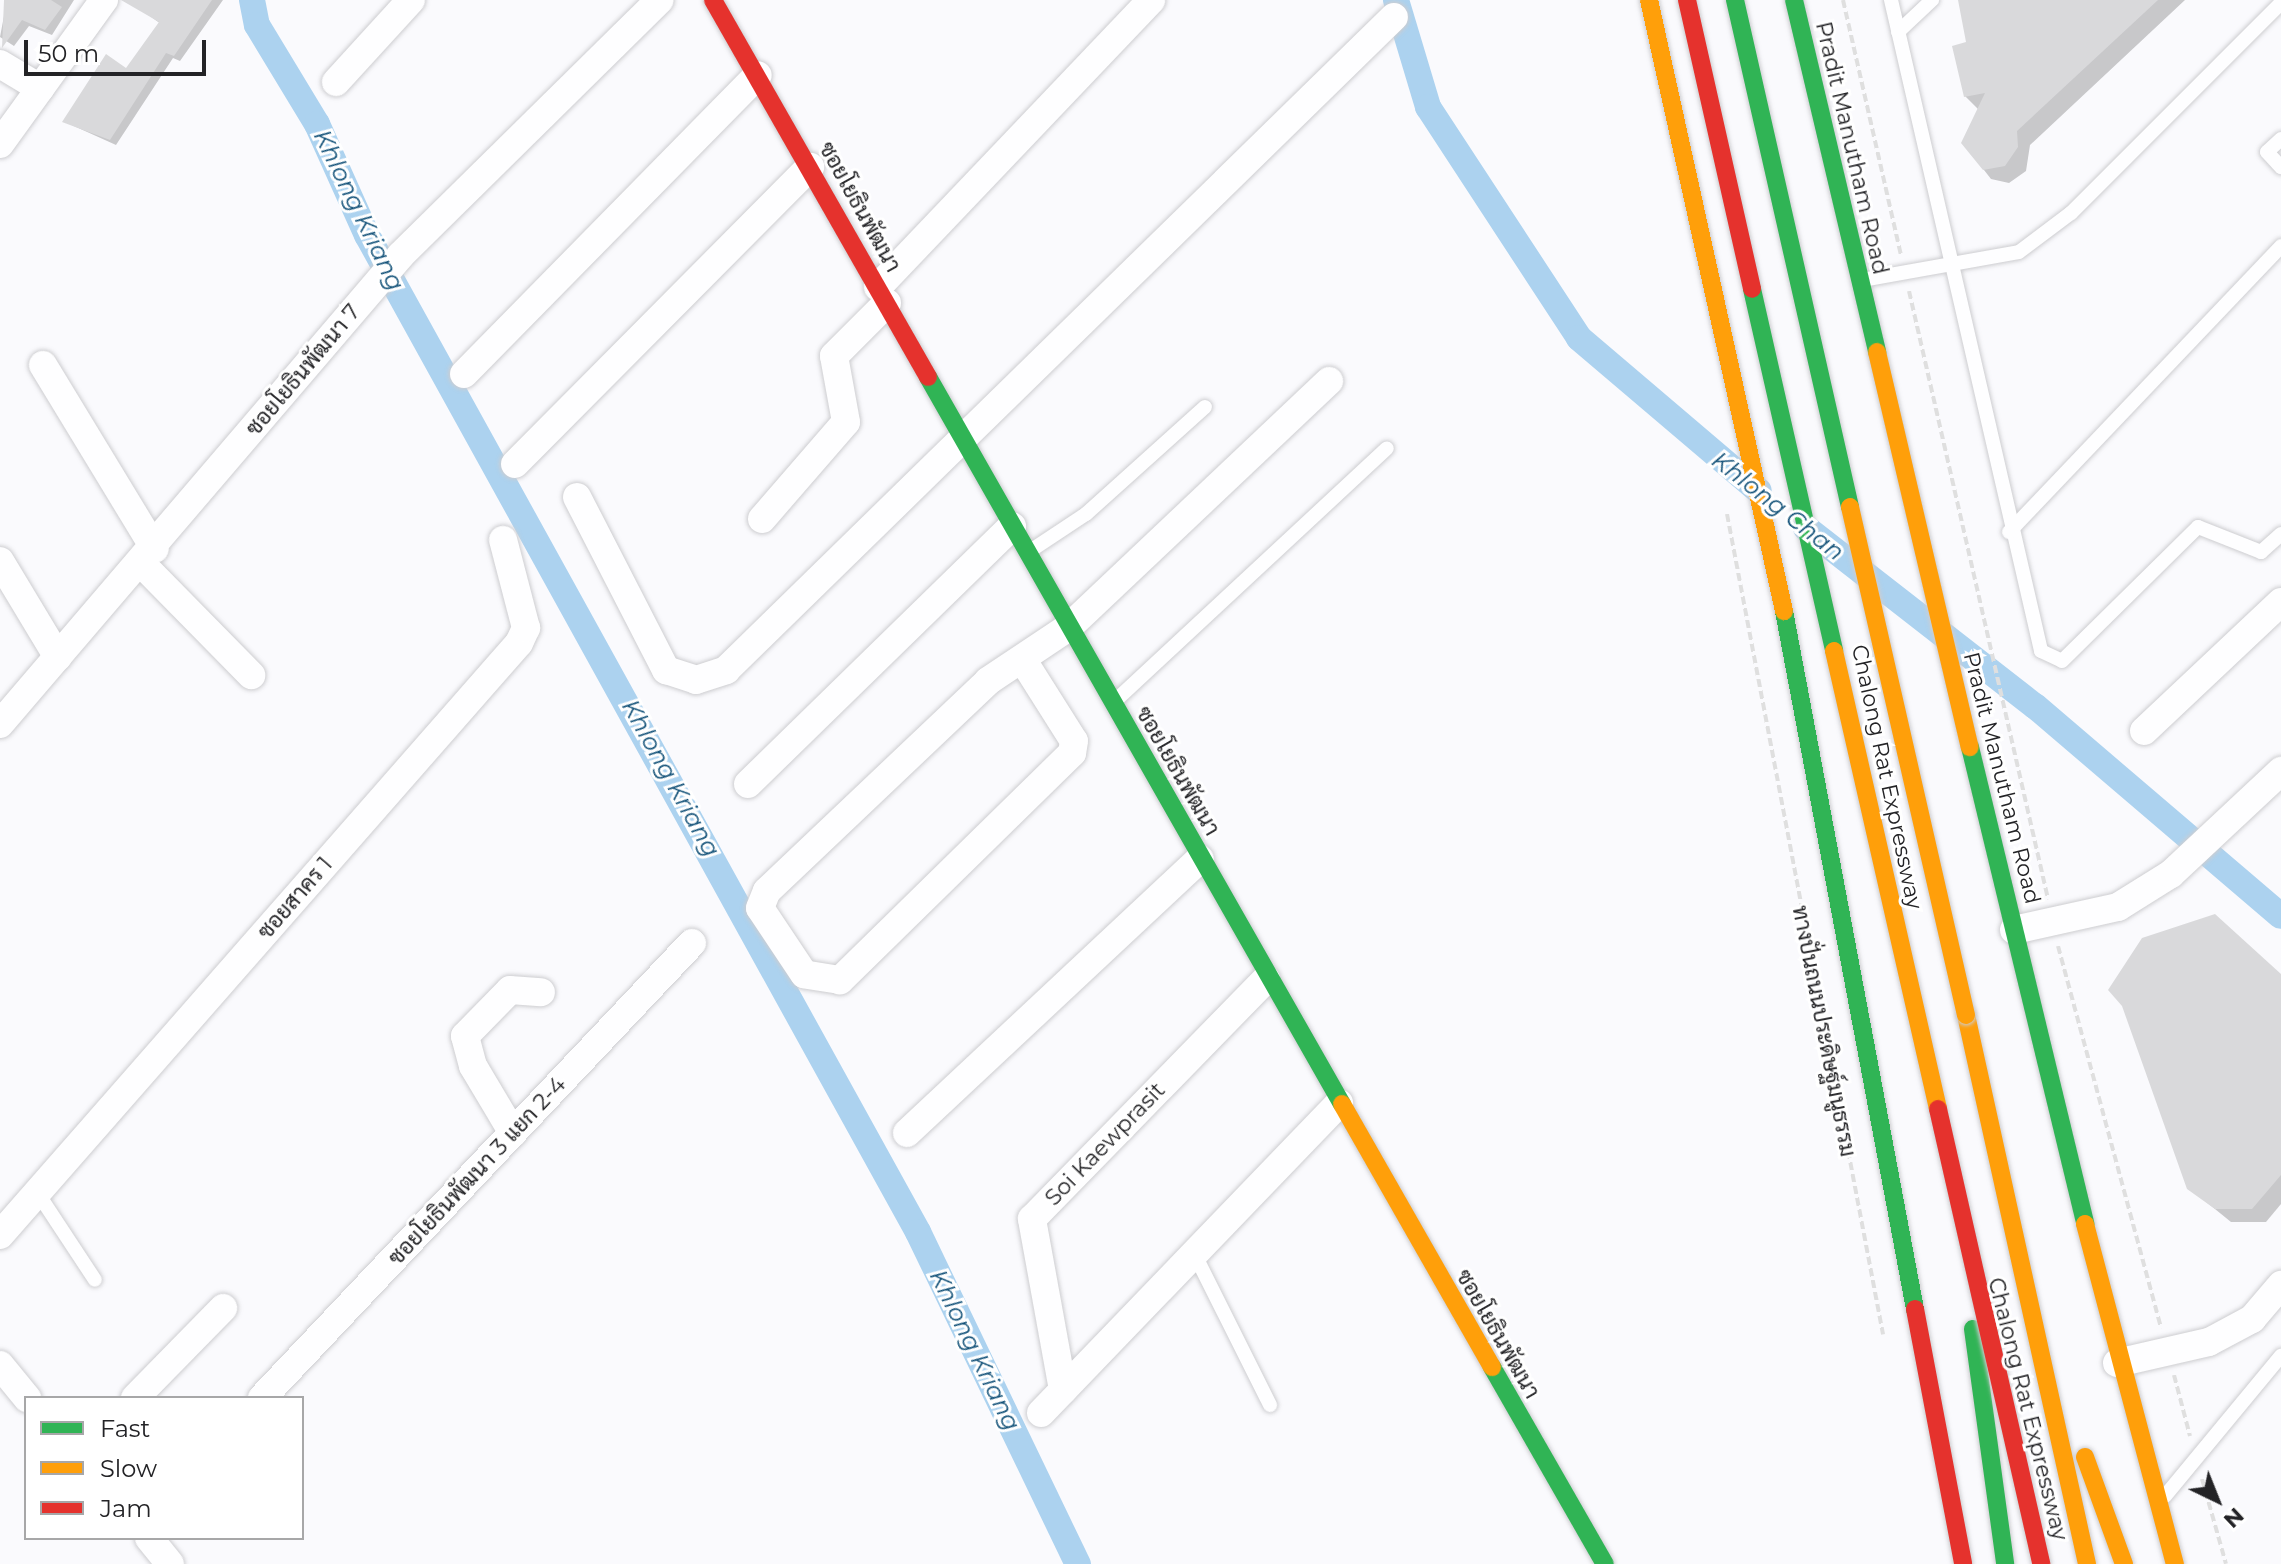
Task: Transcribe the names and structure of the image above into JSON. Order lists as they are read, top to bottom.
{
  "streets": {
    "main road": ["Pradit Manutham Road", "ซอยโยธินพัฒนา", "Chalong Rat Expressway"],
    "street": [
      "ซอยโยธินพัฒนา 7",
      "ซอยสาคร 1",
      "Soi Kaewprasit",
      "ซอยโยธินพัฒนา 3 แยก 2-4"
    ],
    "path": ["ทางปั่นถนนประดิษฐ์มนูธรรม"]
  },
  "crossings": [
    ["ซอยโยธินพัฒนา", "Soi Kaewprasit"]
  ],
  "water": ["Khlong Kriang", "Khlong Chan"],
  "legend": ["Fast", "Slow", "Jam"],
  "scale_bar": "50 m",
  "north": "bottom right"
}
